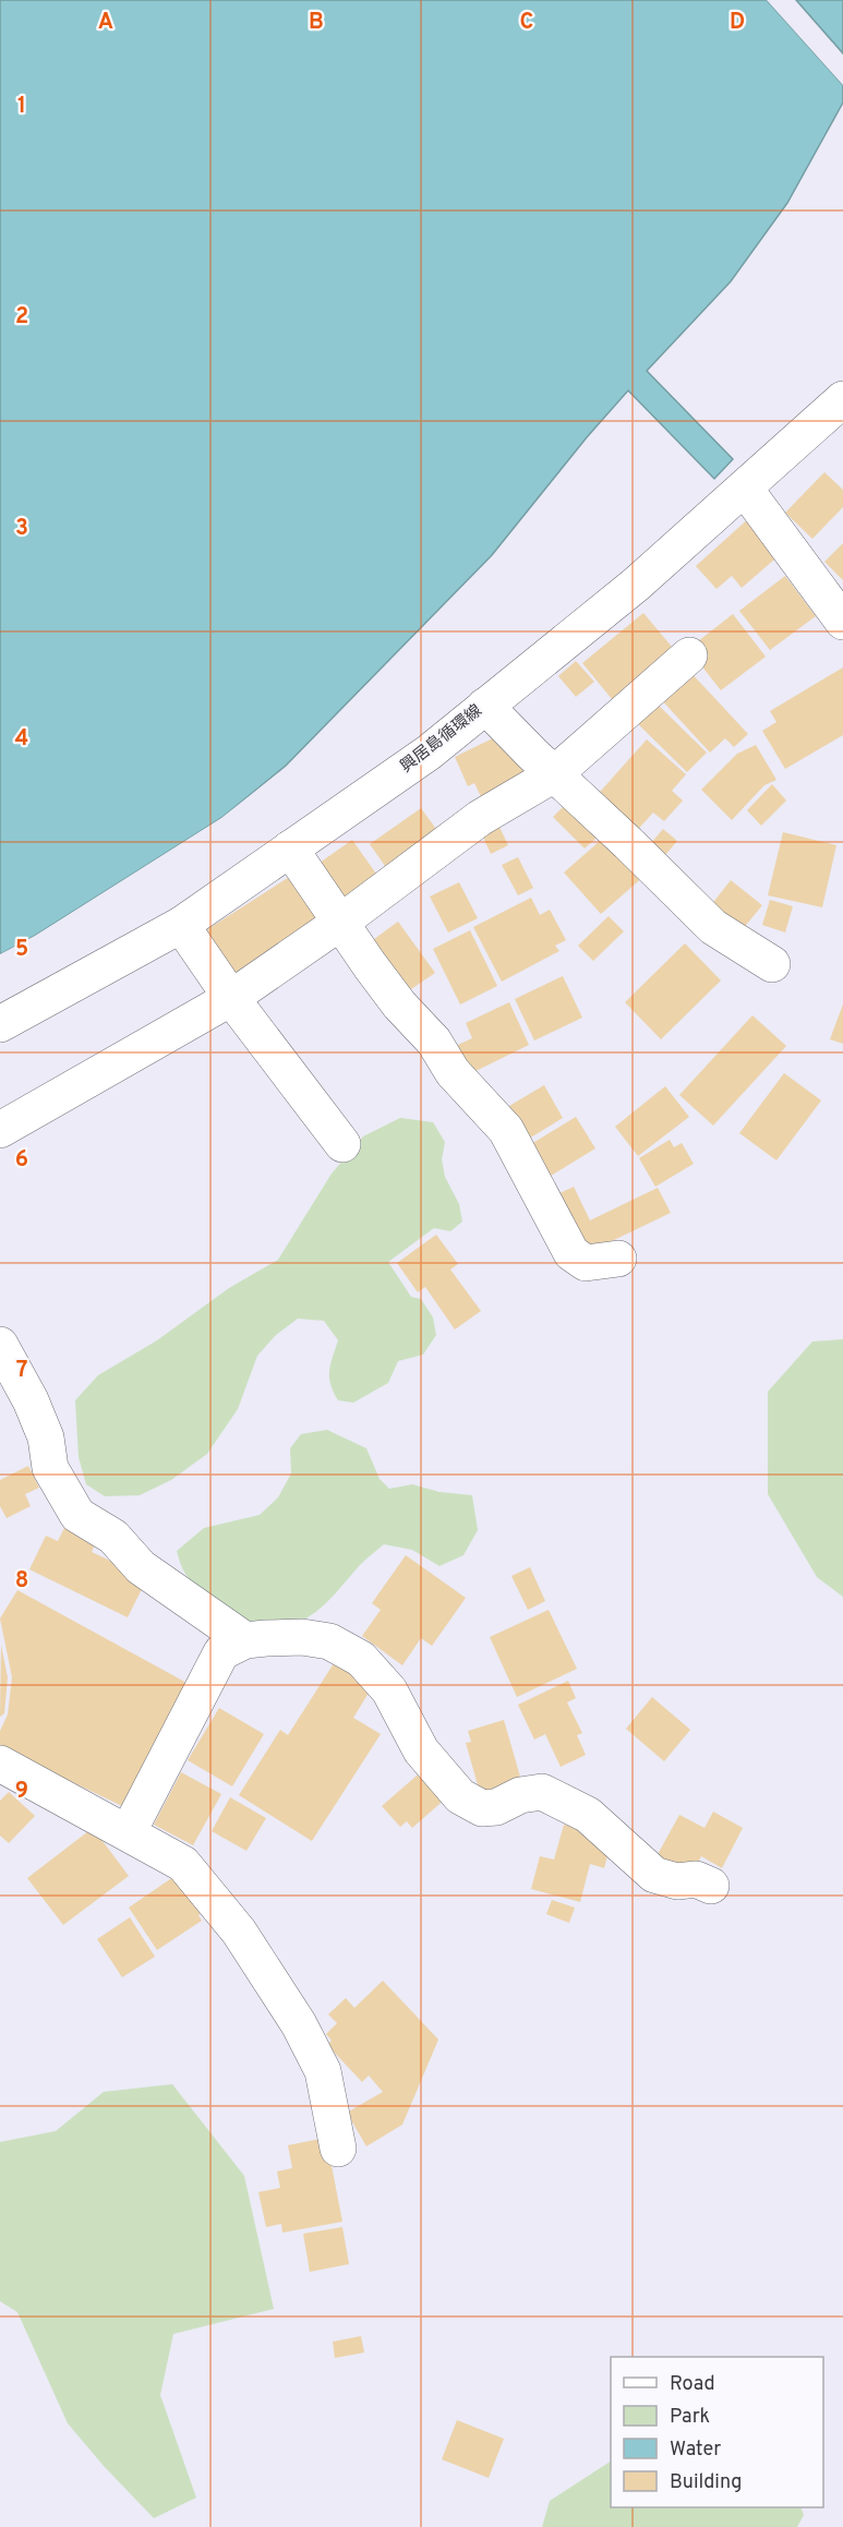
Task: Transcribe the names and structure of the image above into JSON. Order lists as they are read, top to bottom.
{
  "streets": {
    "street": ["興居島循環線"]
  },
  "legend": [
    "Road",
    "Park",
    "Water",
    "Building"
  ],
  "grid": {
    "columns": [
      "A",
      "B",
      "C",
      "D"
    ],
    "rows": [
      "1",
      "2",
      "3",
      "4",
      "5",
      "6",
      "7",
      "8",
      "9"
    ]
  }
}
